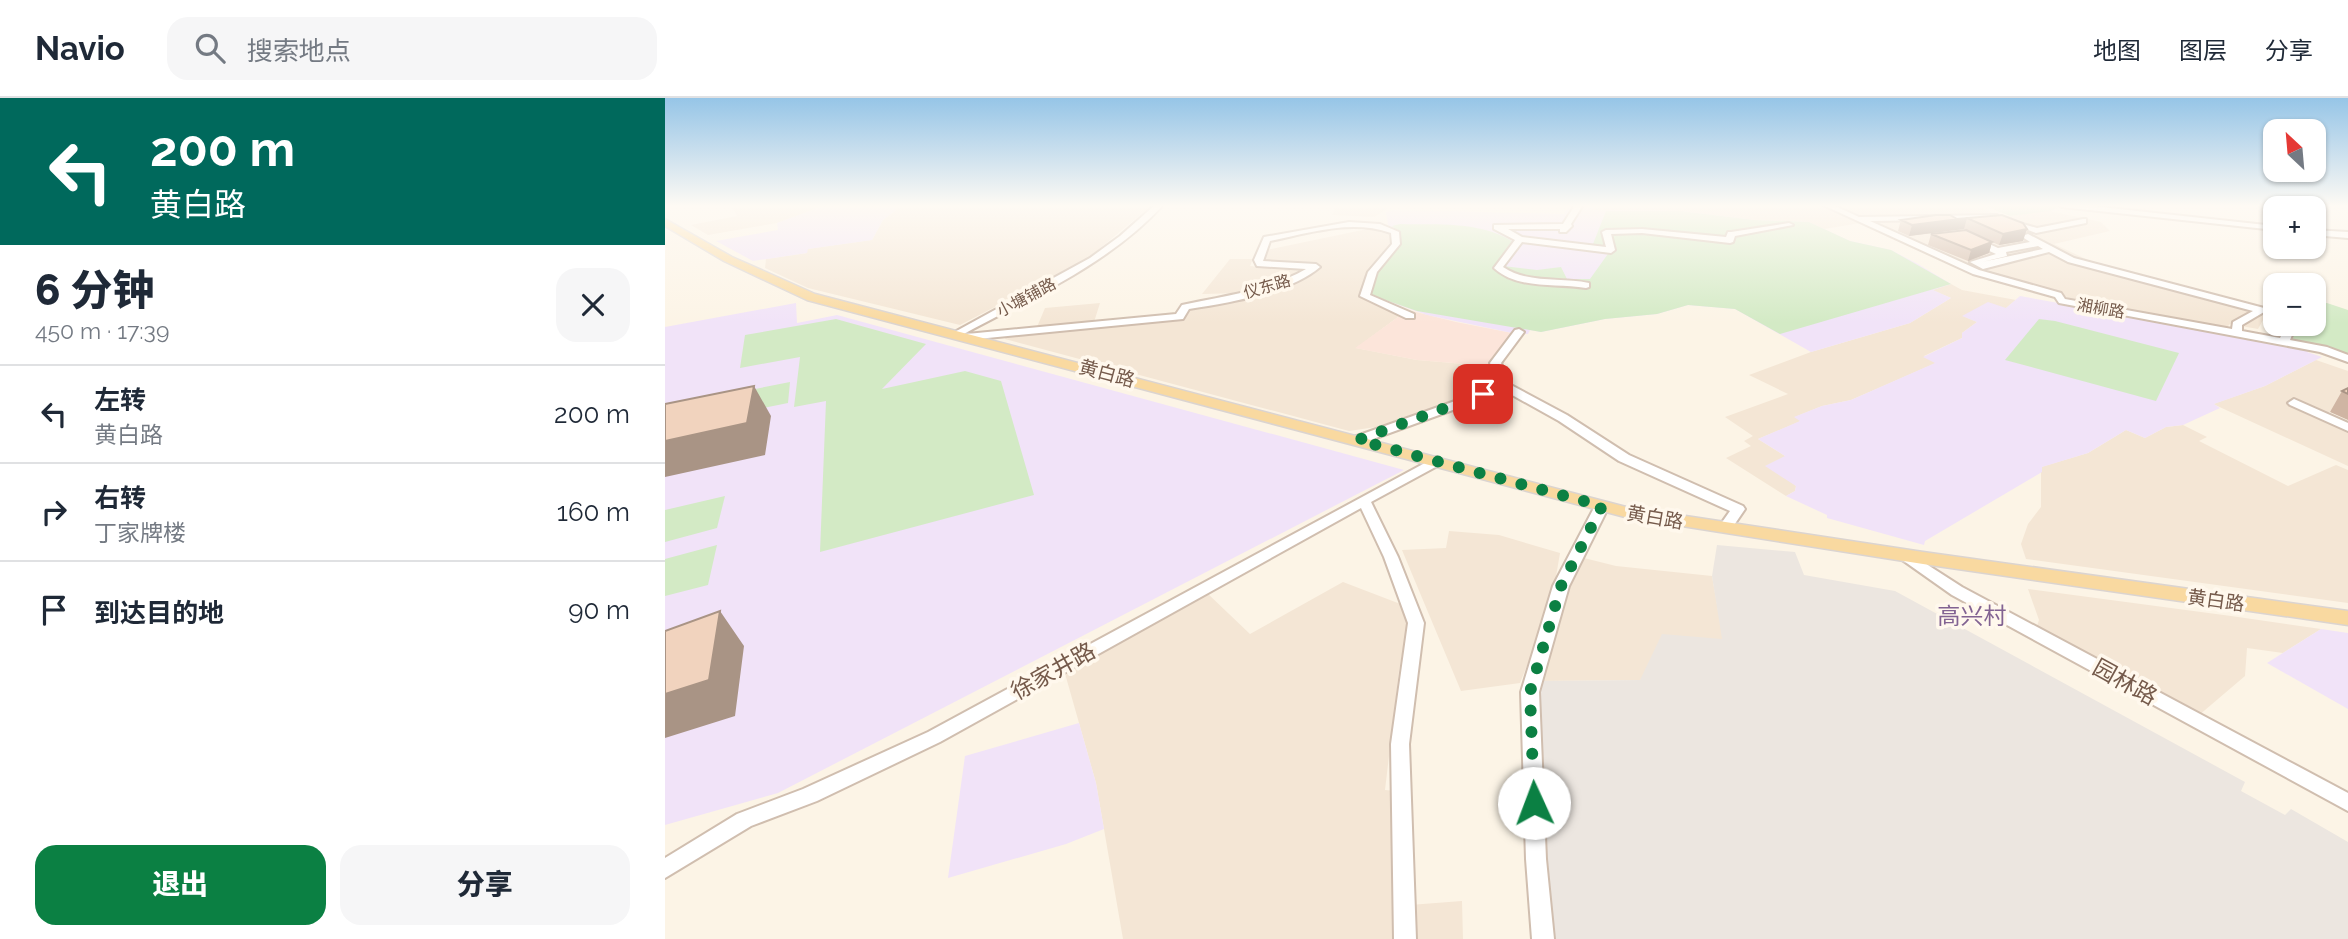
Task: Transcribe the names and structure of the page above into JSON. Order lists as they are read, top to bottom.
{
  "streets": {
    "main road": ["黄白路"],
    "street": [
      "仪东路",
      "小塘铺路",
      "湘柳路",
      "徐家井路",
      "园林路"
    ]
  },
  "crossings": [
    ["仪东路", "小塘铺路"],
    ["仪东路", "黄白路"],
    ["小塘铺路", "黄白路"],
    ["黄白路", "徐家井路"],
    ["黄白路", "园林路"]
  ],
  "districts": ["高兴村"],
  "north": "top left",
  "page": {
    "header": "Navio",
    "search": "搜索地点",
    "nav": ["地图", "图层", "分享"],
    "turn": ["200 m", "黄白路"],
    "map_buttons": ["+", "−"],
    "heading": ["6 分钟", "450 m · 17:39"],
    "list": [
      {
        "name": "左转",
        "note": "黄白路",
        "value": "200 m"
      },
      {
        "name": "右转",
        "note": "丁家牌楼",
        "value": "160 m"
      },
      {
        "name": "到达目的地",
        "value": "90 m"
      }
    ],
    "buttons": ["退出", "分享"]
  }
}
